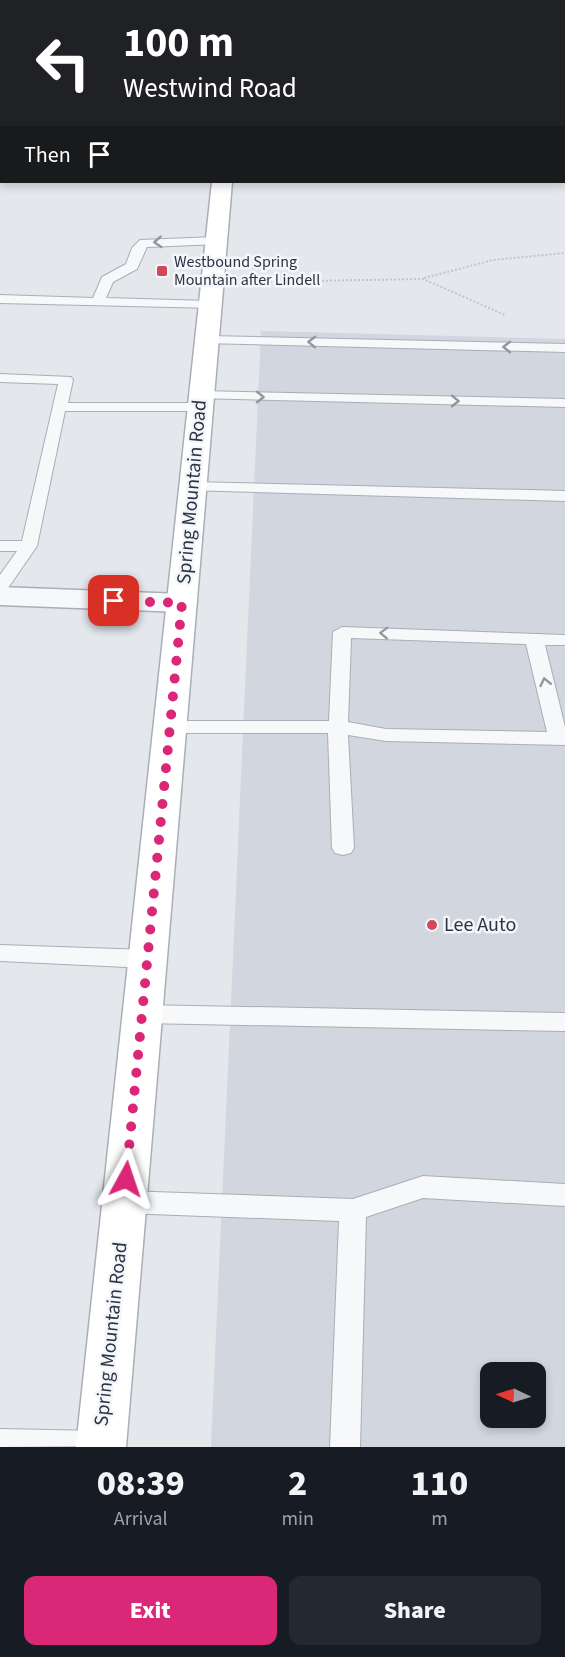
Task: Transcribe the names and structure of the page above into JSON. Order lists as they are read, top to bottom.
{
  "streets": {
    "main road": ["Spring Mountain Road"]
  },
  "places": {
    "transit": ["Westbound Spring Mountain after Lindell"],
    "other": ["Lee Auto"]
  },
  "north": "left",
  "page": {
    "turn": ["100 m", "Westwind Road"],
    "then": "Then",
    "eta": [
      "08:39",
      "Arrival",
      "2",
      "min",
      "110",
      "m"
    ],
    "buttons": ["Exit", "Share"]
  }
}
